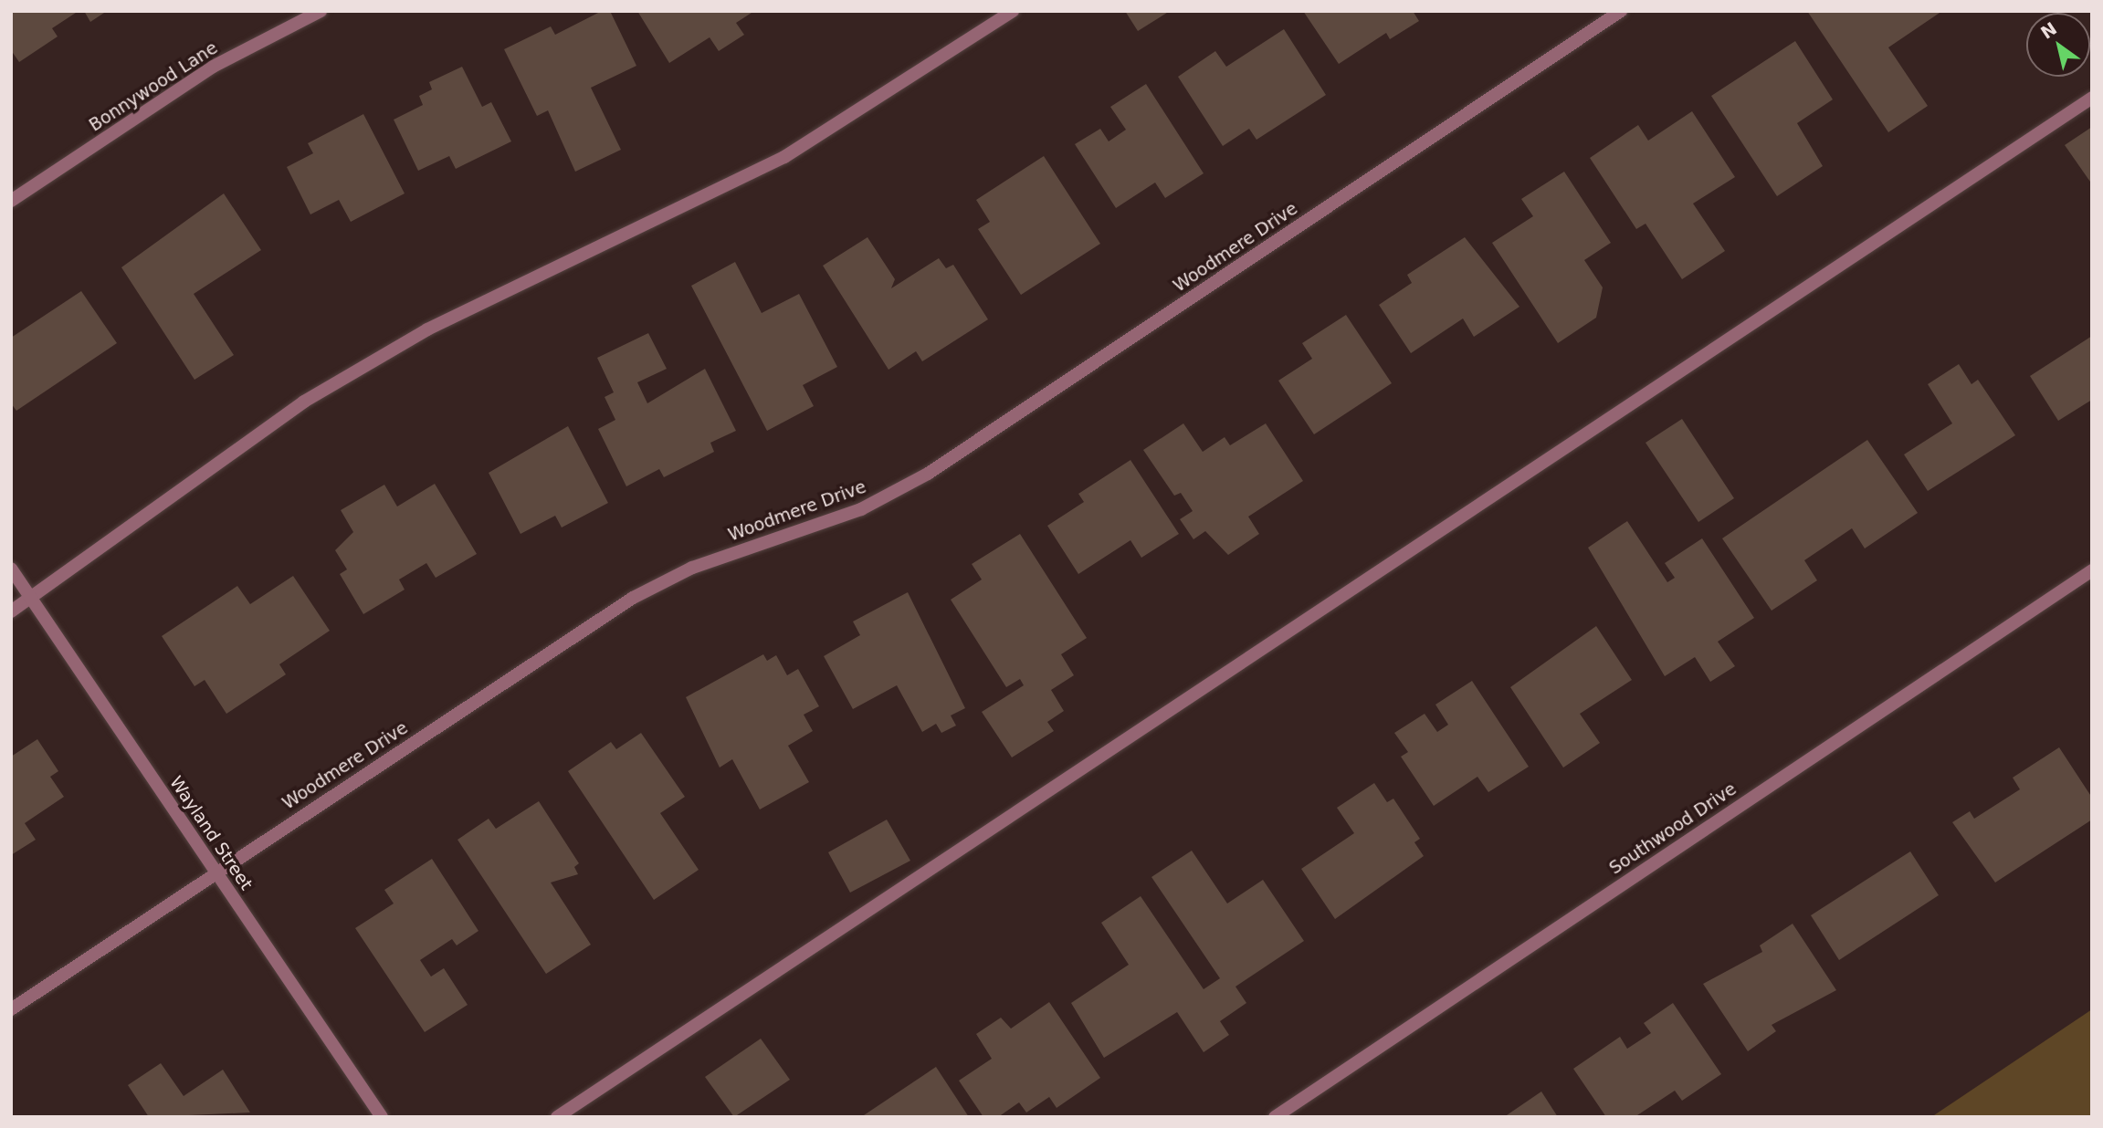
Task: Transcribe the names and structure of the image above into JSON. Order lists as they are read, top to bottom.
{
  "streets": {
    "street": [
      "Bonnywood Lane",
      "Woodmere Drive",
      "Southwood Drive",
      "Wayland Street"
    ]
  },
  "crossings": [
    ["Woodmere Drive", "Wayland Street"]
  ],
  "north": "top left"
}
